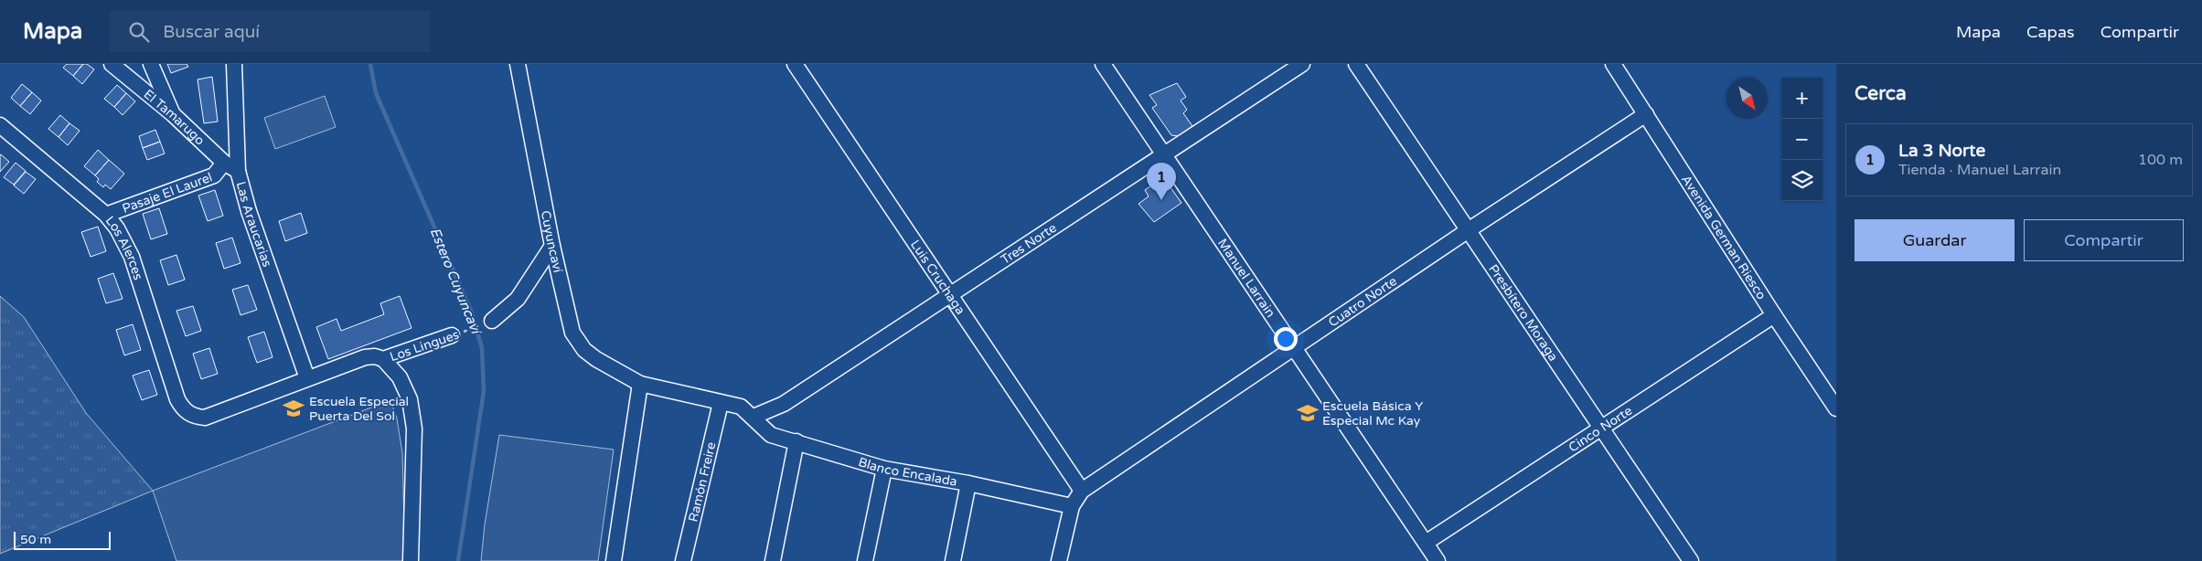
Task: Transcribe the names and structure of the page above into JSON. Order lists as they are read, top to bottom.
{
  "streets": {
    "street": [
      "El Tamarugo",
      "Pasaje El Laurel",
      "Las Araucarias",
      "Avenida German Riesco",
      "Cuyuncaví",
      "Tres Norte",
      "Los Alerces",
      "Luis Cruchaga",
      "Manuel Larrain",
      "Cuatro Norte",
      "Presbítero Moraga",
      "Los Lingues",
      "Cinco Norte",
      "Blanco Encalada",
      "Ramón Freire"
    ]
  },
  "crossings": [
    ["El Tamarugo", "Pasaje El Laurel"],
    ["El Tamarugo", "Las Araucarias"],
    ["Pasaje El Laurel", "Los Alerces"],
    ["Las Araucarias", "Los Lingues"],
    ["Avenida German Riesco", "Cuatro Norte"],
    ["Avenida German Riesco", "Cinco Norte"],
    ["Cuyuncaví", "Tres Norte"],
    ["Cuyuncaví", "Blanco Encalada"],
    ["Cuyuncaví", "Ramón Freire"],
    ["Tres Norte", "Luis Cruchaga"],
    ["Tres Norte", "Manuel Larrain"],
    ["Tres Norte", "Blanco Encalada"],
    ["Los Alerces", "Los Lingues"],
    ["Luis Cruchaga", "Cuatro Norte"],
    ["Manuel Larrain", "Cuatro Norte"],
    ["Manuel Larrain", "Cinco Norte"],
    ["Cuatro Norte", "Presbítero Moraga"],
    ["Presbítero Moraga", "Cinco Norte"]
  ],
  "water": ["Estero Cuyuncaví"],
  "places": {
    "school or university": ["Escuela Especial Puerta Del Sol", "Escuela Básica Y Especial Mc Kay"]
  },
  "scale_bar": "50 m",
  "north": "bottom right",
  "page": {
    "header": "Mapa",
    "search": "Buscar aquí",
    "nav": ["Mapa", "Capas", "Compartir"],
    "heading": "Cerca",
    "map_buttons": ["+", "−"],
    "list": [
      {
        "mark": "1",
        "name": "La 3 Norte",
        "note": "Tienda · Manuel Larrain",
        "value": "100 m"
      }
    ],
    "pins": "1",
    "buttons": ["Guardar", "Compartir"],
    "scale": "50 m"
  }
}
